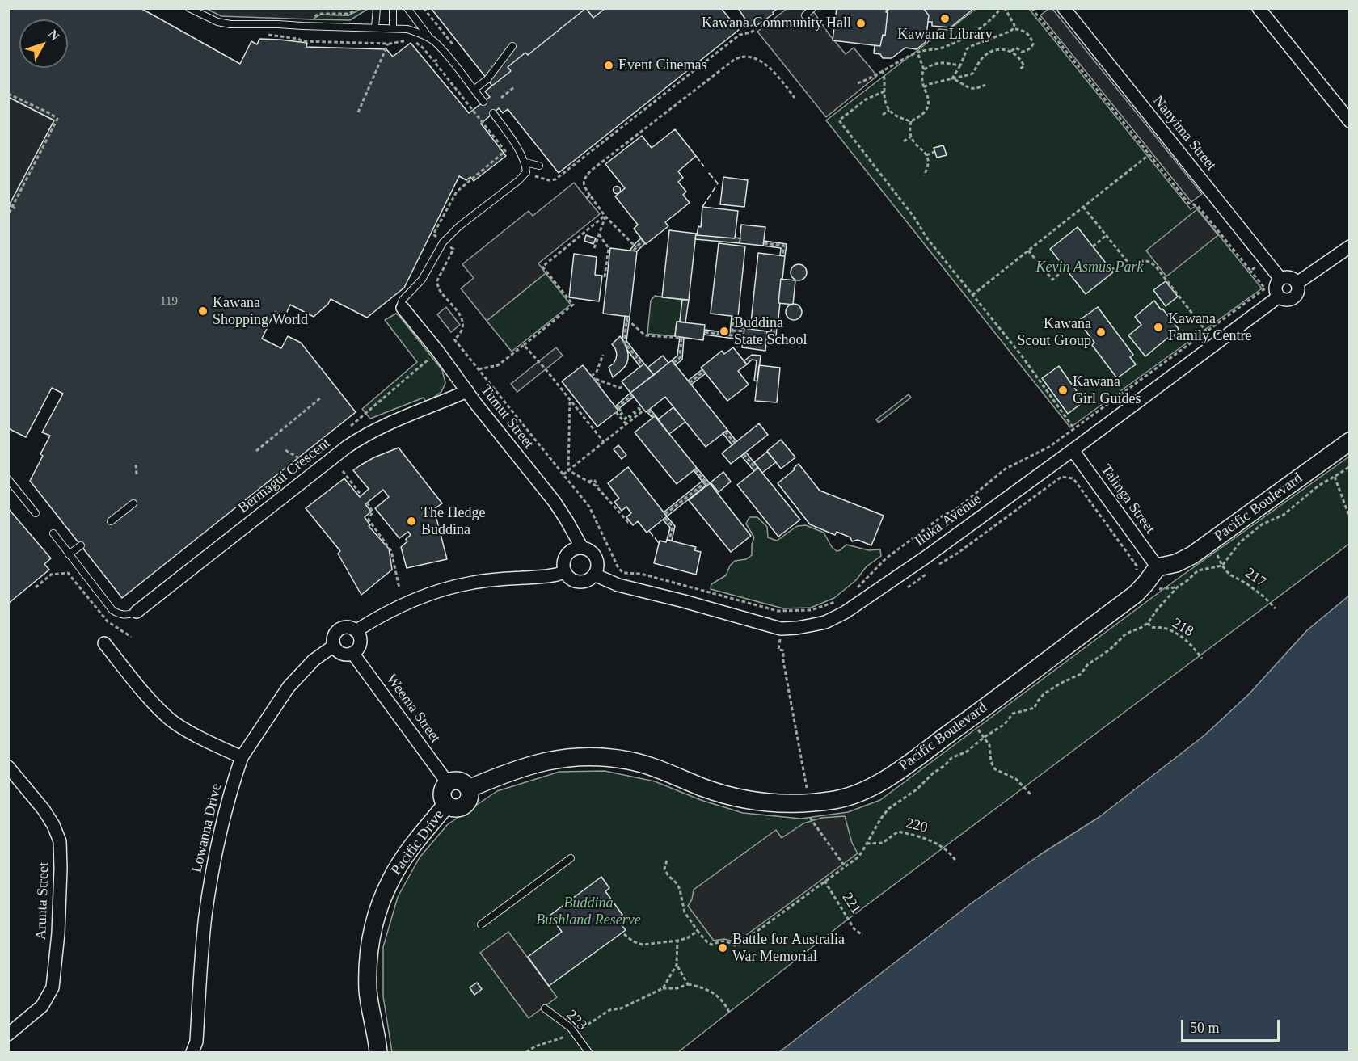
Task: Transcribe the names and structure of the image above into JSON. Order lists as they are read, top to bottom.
{
  "streets": {
    "street": [
      "Nanyima Street",
      "Tumut Street",
      "Bermagui Crescent",
      "Talinga Street",
      "Pacific Boulevard",
      "Iluka Avenue",
      "Weema Street",
      "Lowanna Drive",
      "Pacific Drive",
      "Arunta Street"
    ],
    "lane": ["223"],
    "path": [
      "217",
      "218",
      "220",
      "221"
    ]
  },
  "crossings": [
    ["Nanyima Street", "Iluka Avenue"],
    ["Tumut Street", "Bermagui Crescent"],
    ["Tumut Street", "Iluka Avenue"],
    ["Talinga Street", "Pacific Boulevard"],
    ["Talinga Street", "Iluka Avenue"],
    ["Pacific Boulevard", "Weema Street"],
    ["Pacific Boulevard", "Pacific Drive"],
    ["Weema Street", "Lowanna Drive"],
    ["Weema Street", "Pacific Drive"]
  ],
  "parks": ["Kevin Asmus Park", "Buddina Bushland Reserve"],
  "places": [
    "Kawana Library",
    "Kawana Community Hall",
    "Event Cinemas",
    "Kawana Shopping World",
    "Kawana Family Centre",
    "Buddina State School",
    "Kawana Scout Group",
    "Kawana Girl Guides",
    "The Hedge Buddina",
    "Battle for Australia War Memorial"
  ],
  "house_numbers": ["119"],
  "scale_bar": "50 m",
  "north": "top right"
}
